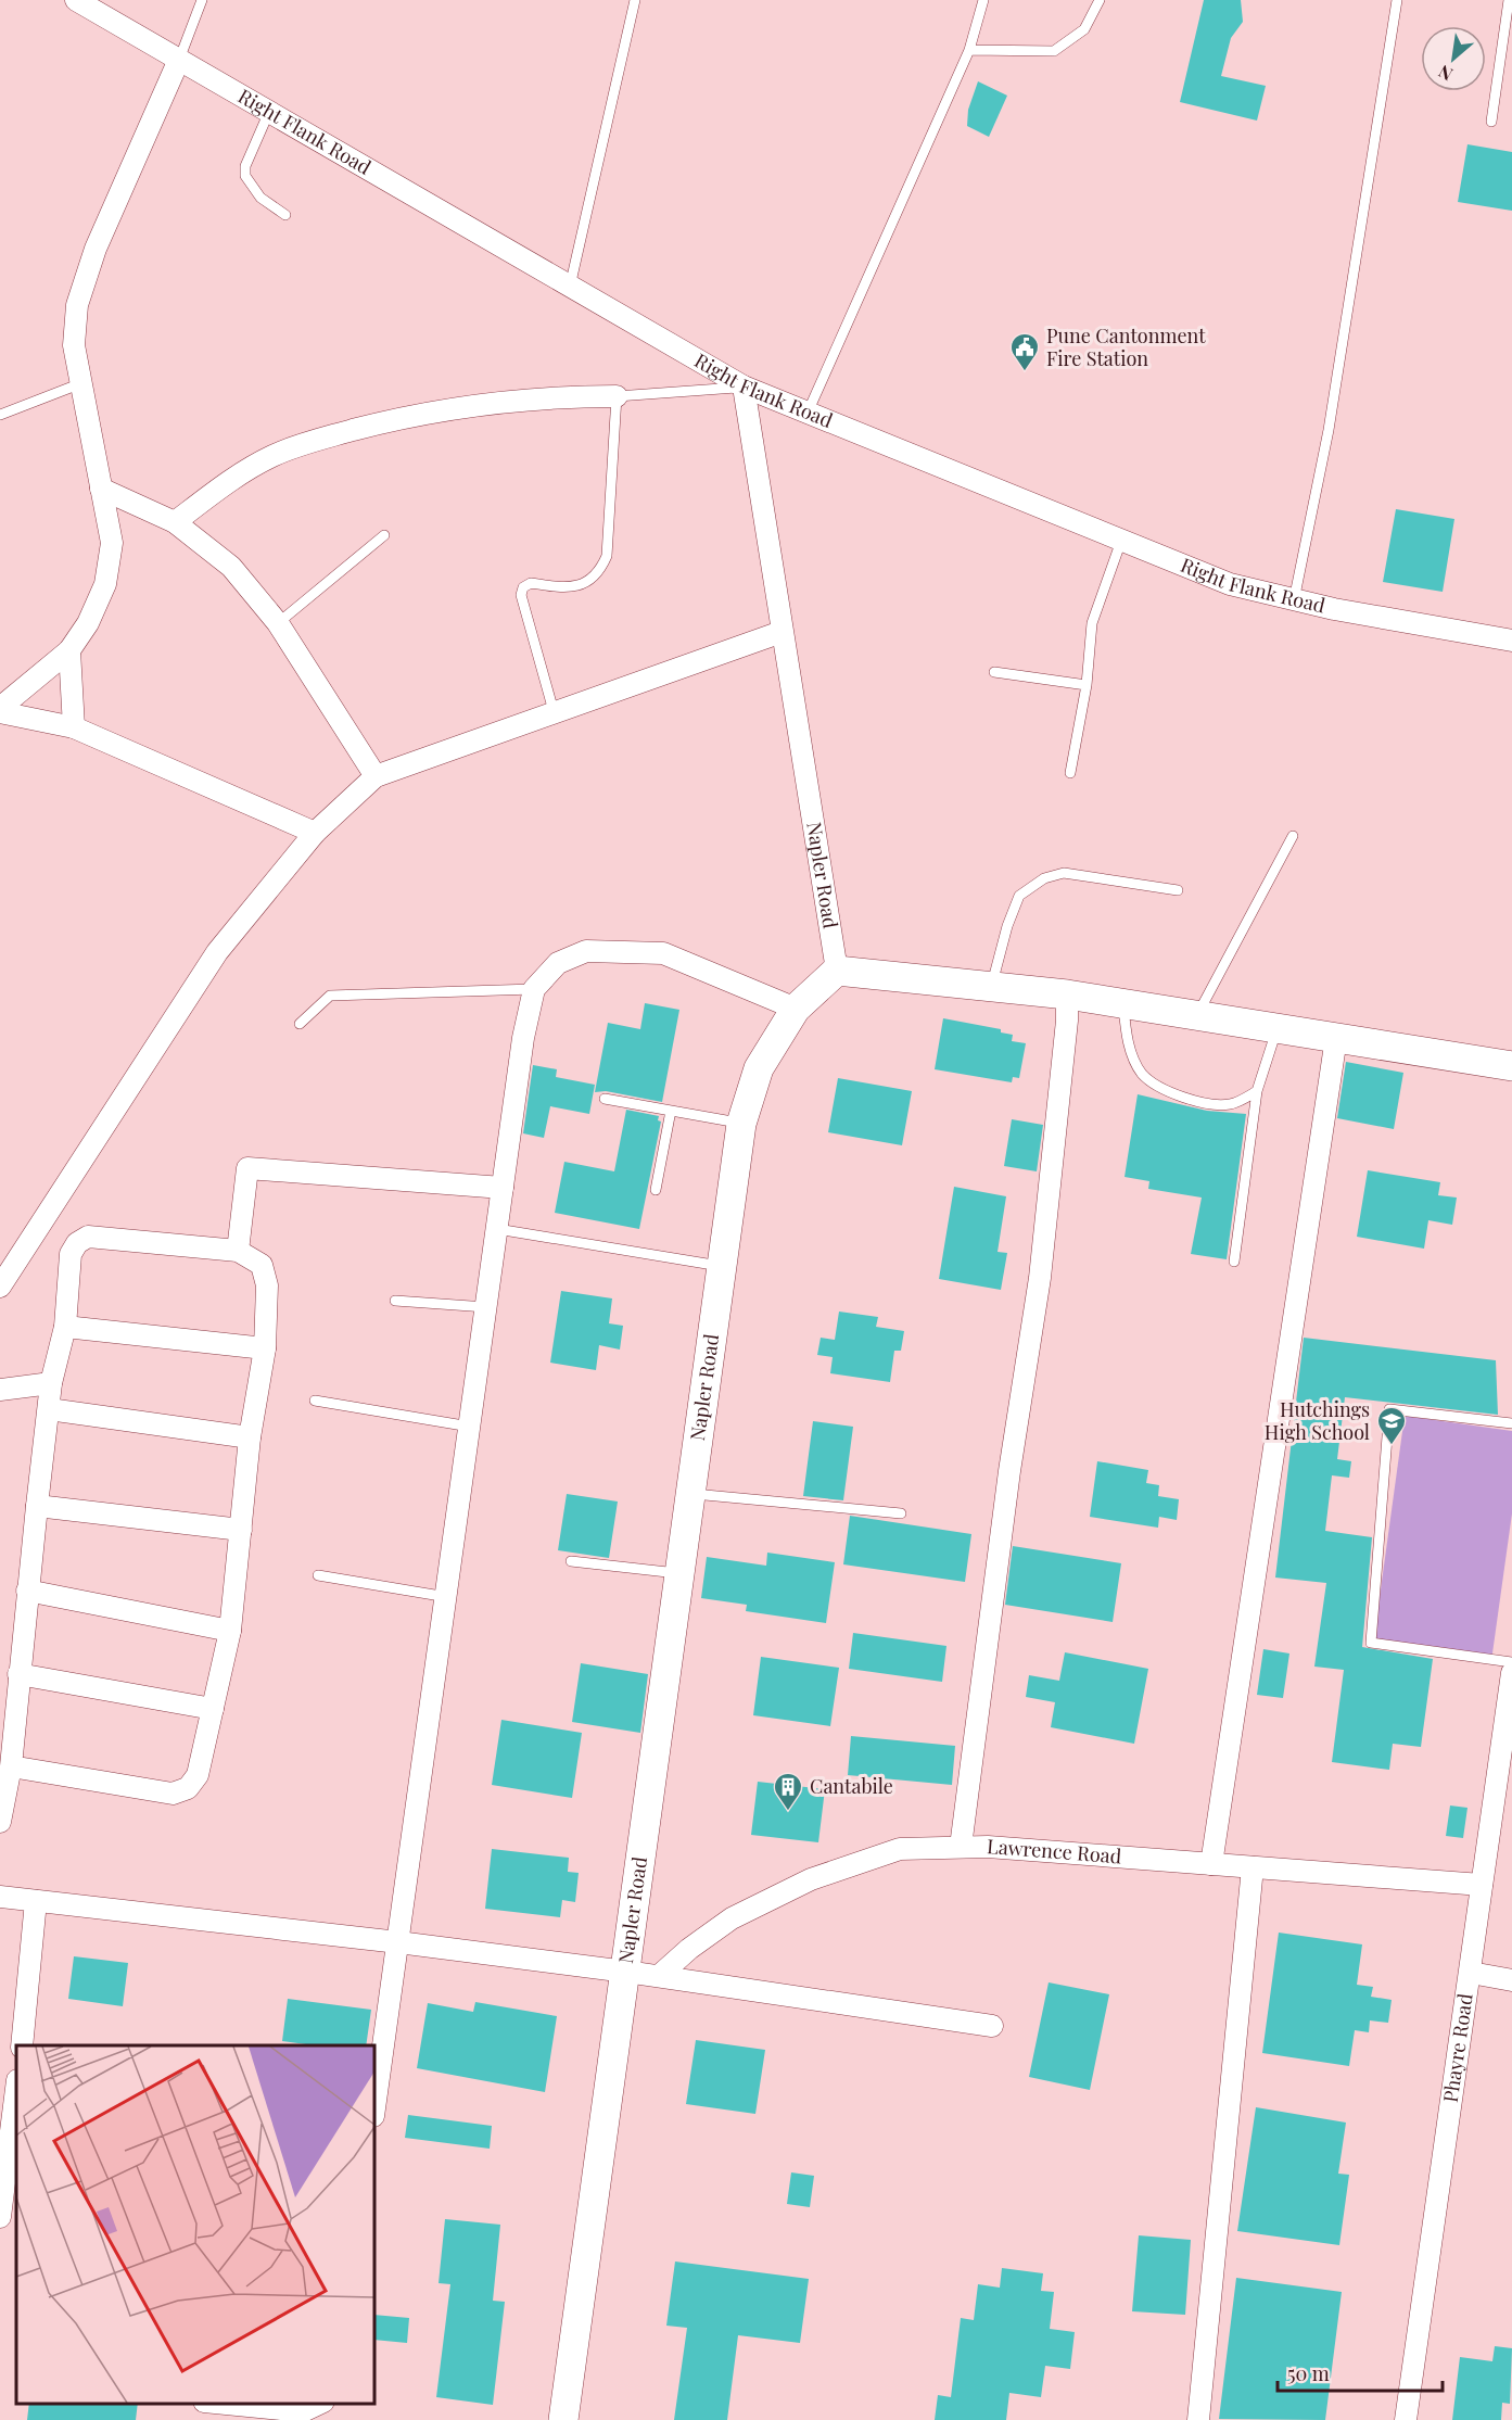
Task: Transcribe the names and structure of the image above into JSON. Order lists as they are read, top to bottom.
{
  "streets": {
    "street": [
      "Right Flank Road",
      "Napler Road",
      "Lawrence Road",
      "Phayre Road"
    ]
  },
  "crossings": [
    ["Right Flank Road", "Napler Road"],
    ["Lawrence Road", "Phayre Road"]
  ],
  "places": {
    "public building": ["Pune Cantonment Fire Station"],
    "school or university": ["Hutchings High School"],
    "building": ["Cantabile"]
  },
  "scale_bar": "50 m",
  "north": "bottom left"
}
